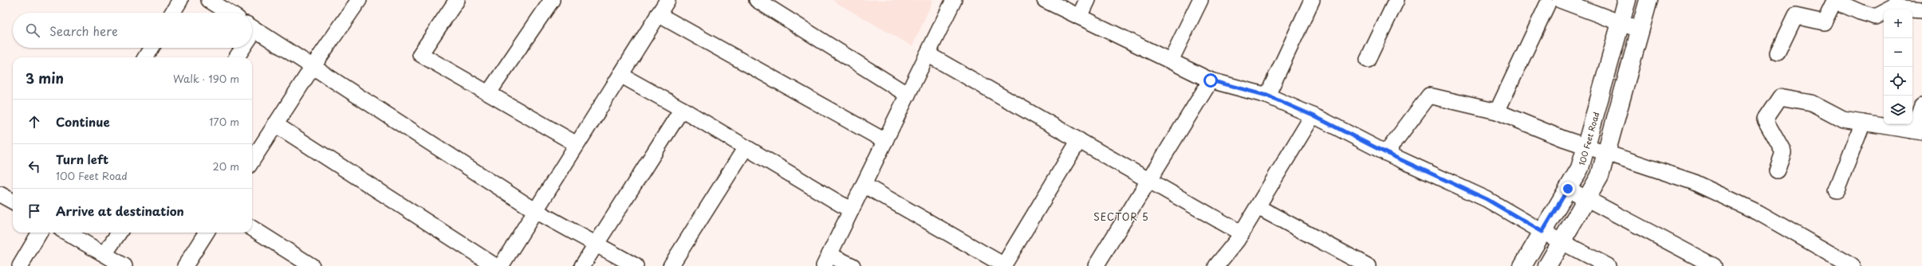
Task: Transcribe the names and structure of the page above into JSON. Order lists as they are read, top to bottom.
{
  "streets": {
    "main road": ["100 Feet Road"]
  },
  "districts": ["SECTOR 5"],
  "page": {
    "map_buttons": ["+", "−"],
    "search": "Search here",
    "heading": ["3 min", "Walk · 190 m"],
    "list": [
      ["Continue", "170 m"],
      ["Turn left", "100 Feet Road", "20 m"],
      "Arrive at destination"
    ]
  }
}
